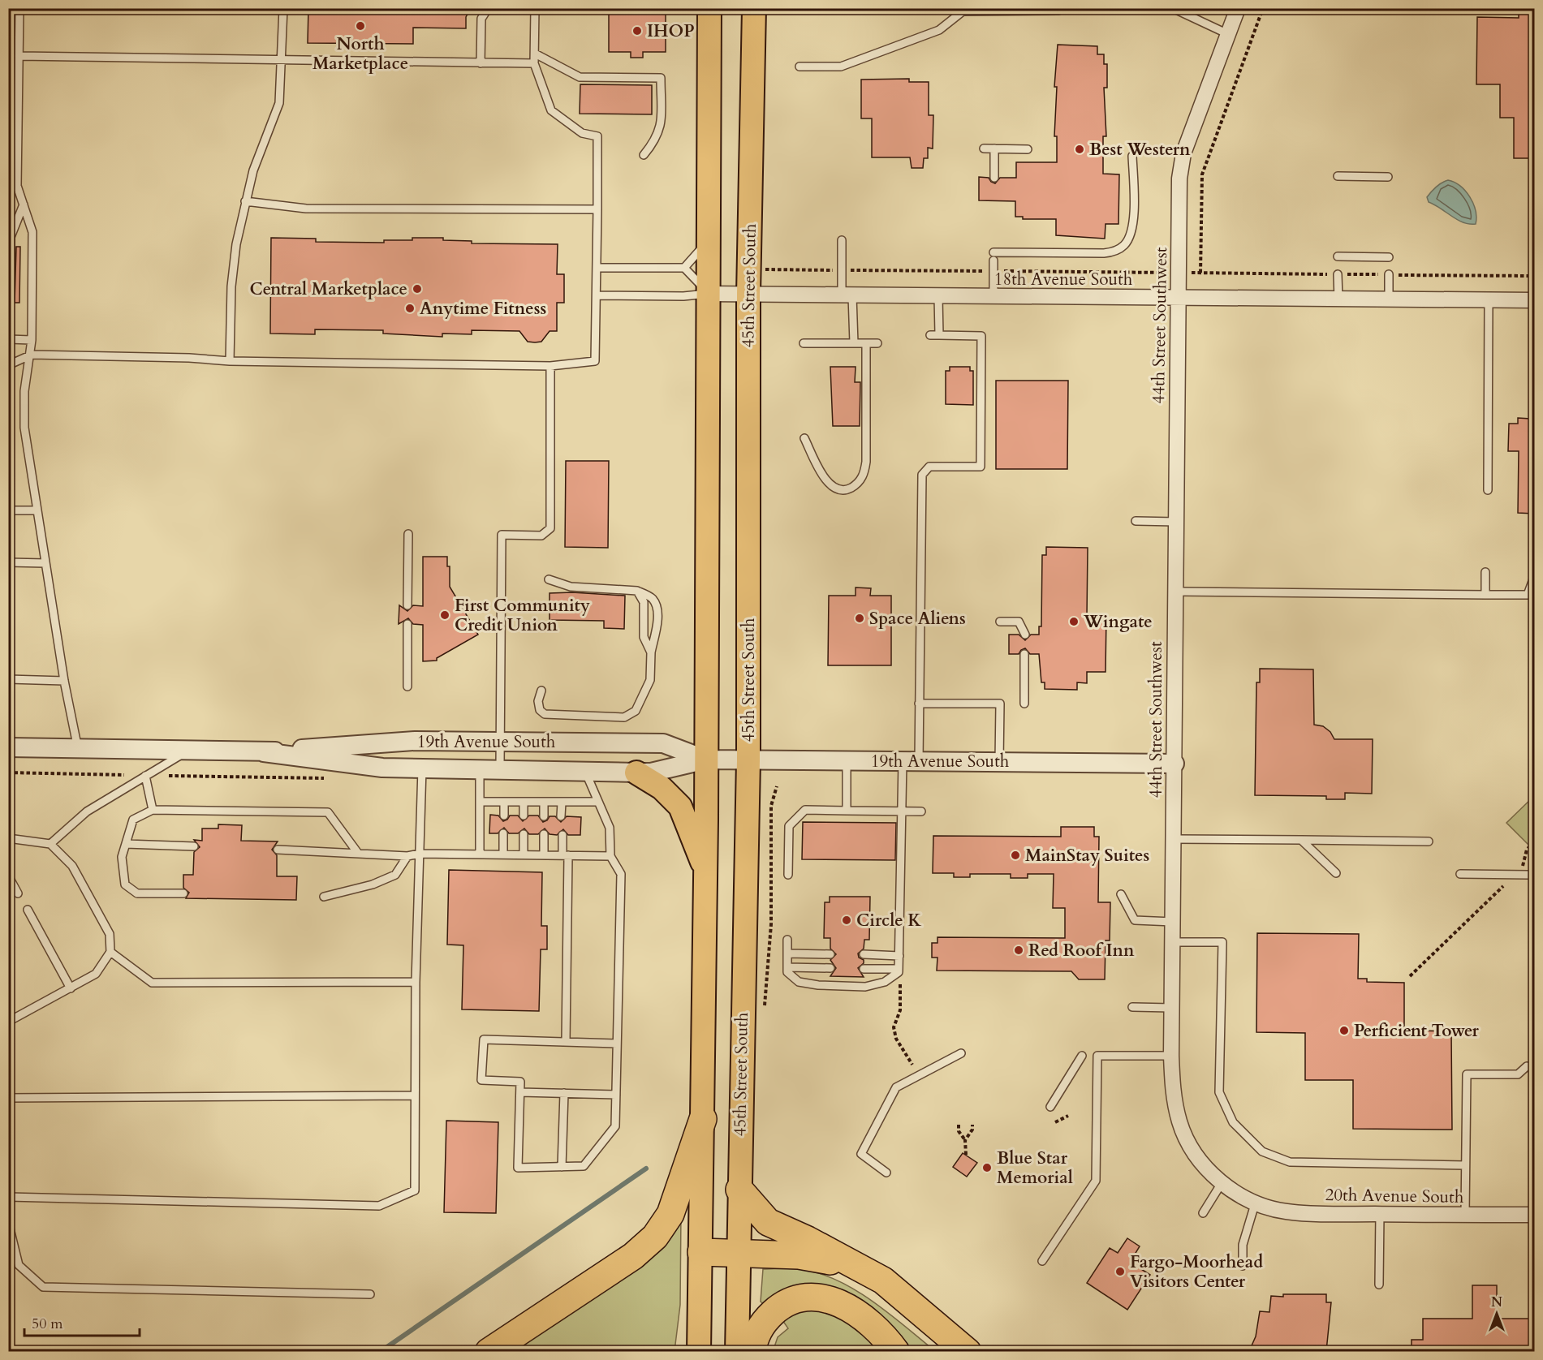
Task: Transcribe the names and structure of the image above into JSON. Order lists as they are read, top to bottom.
{
  "streets": {
    "main road": ["45th Street South"],
    "street": [
      "18th Avenue South",
      "44th Street Southwest",
      "19th Avenue South",
      "20th Avenue South"
    ]
  },
  "crossings": [
    ["18th Avenue South", "45th Street South"],
    ["18th Avenue South", "44th Street Southwest"],
    ["45th Street South", "19th Avenue South"],
    ["44th Street Southwest", "19th Avenue South"],
    ["44th Street Southwest", "20th Avenue South"]
  ],
  "places": [
    "North Marketplace",
    "IHOP",
    "Best Western",
    "Central Marketplace",
    "Anytime Fitness",
    "First Community Credit Union",
    "Space Aliens",
    "Wingate",
    "MainStay Suites",
    "Circle K",
    "Red Roof Inn",
    "Perficient Tower",
    "Blue Star Memorial",
    "Fargo-Moorhead Visitors Center"
  ],
  "scale_bar": "50 m",
  "north": "top"
}
